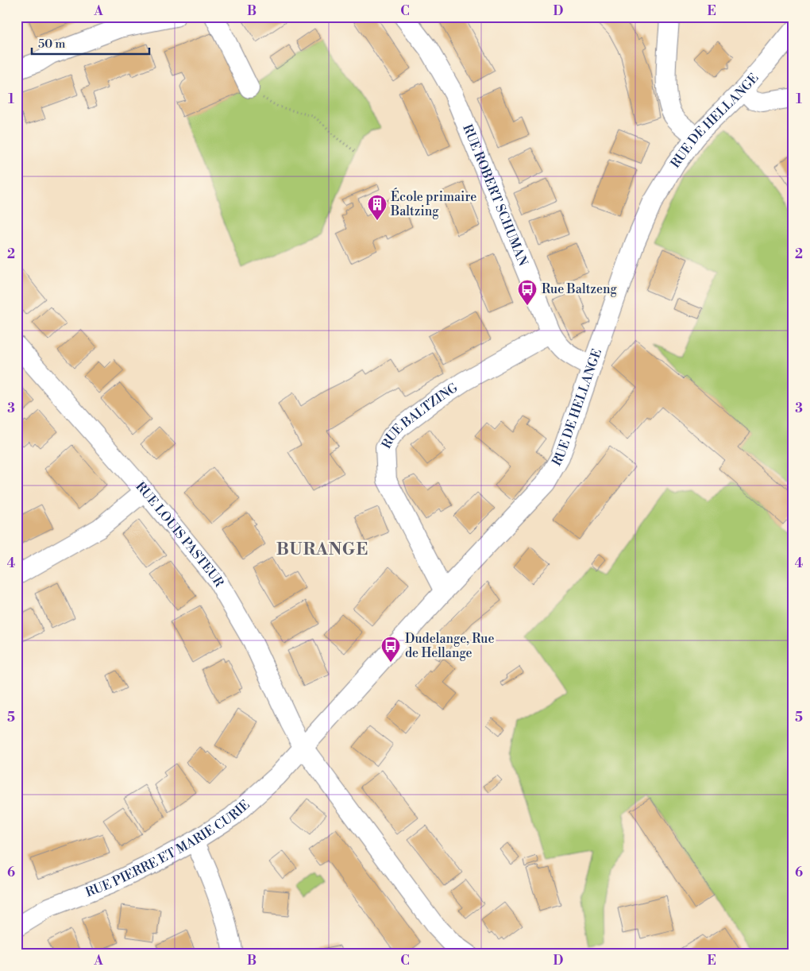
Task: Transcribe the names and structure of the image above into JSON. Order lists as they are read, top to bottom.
{
  "streets": {
    "street": [
      "RUE DE HELLANGE",
      "RUE ROBERT SCHUMAN",
      "RUE BALTZING",
      "RUE LOUIS PASTEUR",
      "RUE PIERRE ET MARIE CURIE"
    ]
  },
  "crossings": [
    ["RUE DE HELLANGE", "RUE ROBERT SCHUMAN"],
    ["RUE DE HELLANGE", "RUE BALTZING"],
    ["RUE DE HELLANGE", "RUE LOUIS PASTEUR"],
    ["RUE DE HELLANGE", "RUE PIERRE ET MARIE CURIE"],
    ["RUE ROBERT SCHUMAN", "RUE BALTZING"],
    ["RUE LOUIS PASTEUR", "RUE PIERRE ET MARIE CURIE"]
  ],
  "districts": ["BURANGE"],
  "places": {
    "building": ["École primaire Baltzing"],
    "bus stop": ["Rue Baltzeng", "Dudelange, Rue de Hellange"]
  },
  "scale_bar": "50 m",
  "grid": {
    "columns": [
      "A",
      "B",
      "C",
      "D",
      "E"
    ],
    "rows": [
      "1",
      "2",
      "3",
      "4",
      "5",
      "6"
    ]
  }
}
